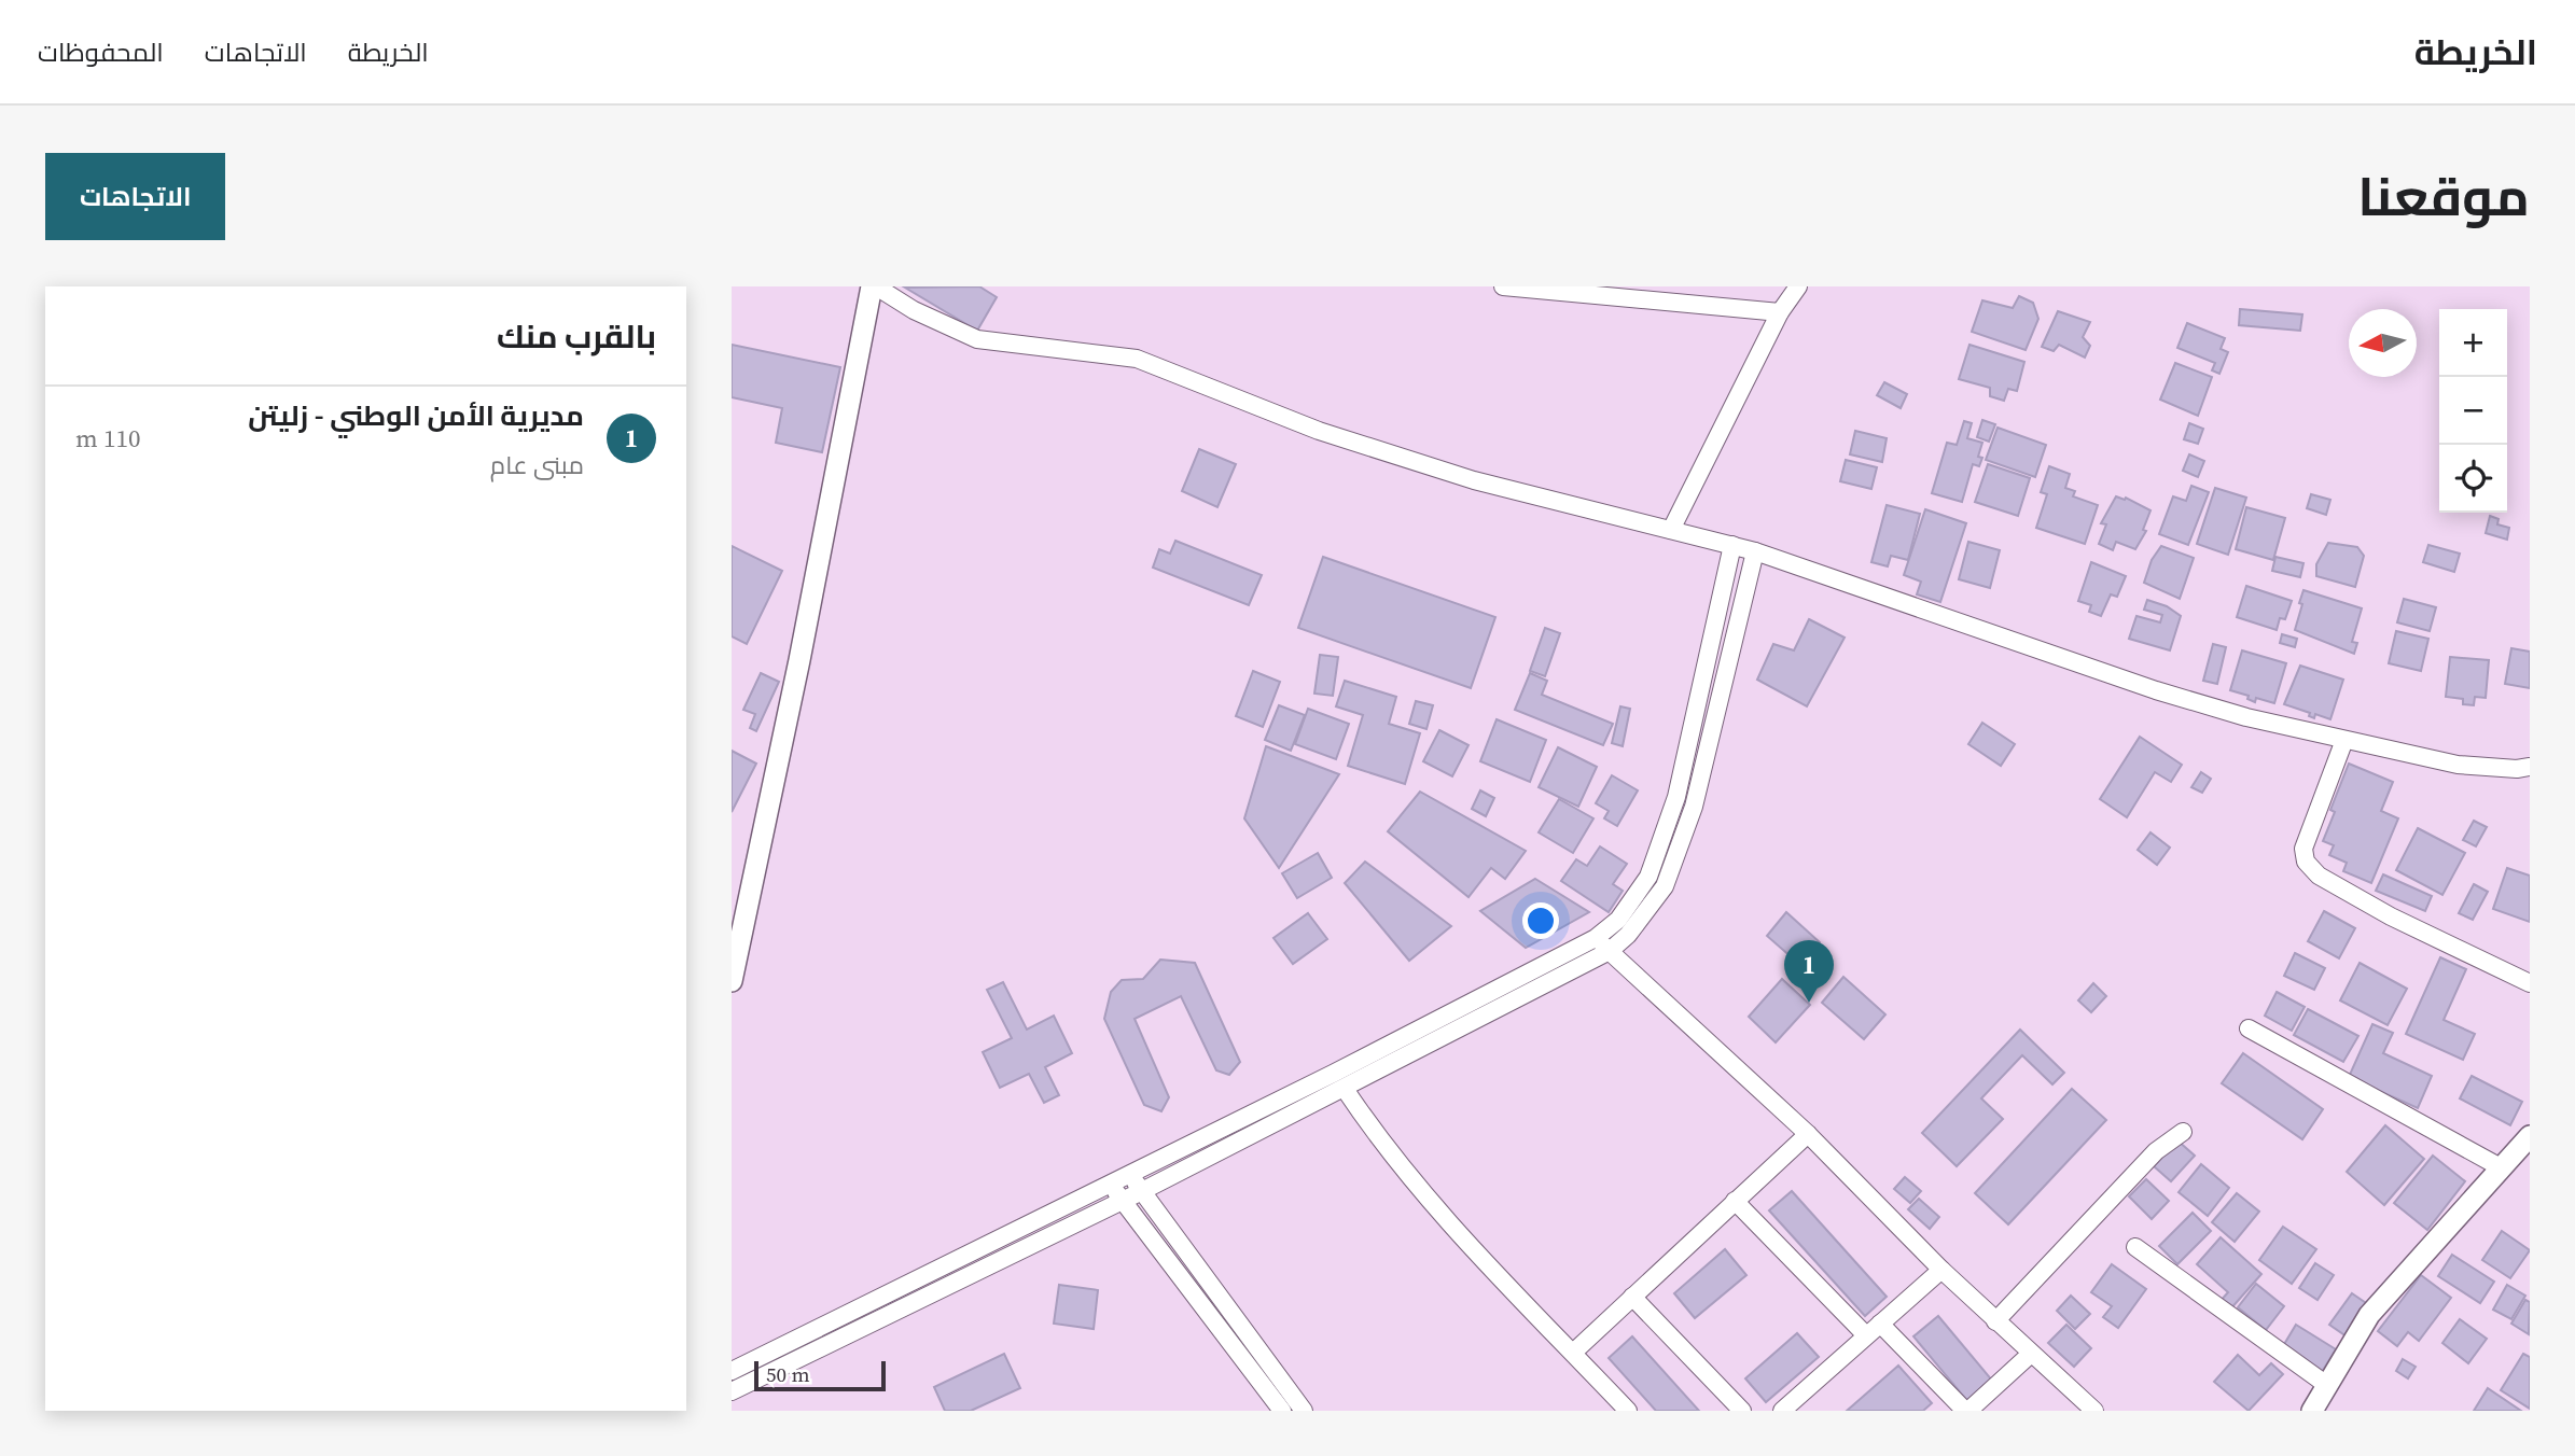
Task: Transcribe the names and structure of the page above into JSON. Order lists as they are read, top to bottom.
{
  "scale_bar": "50 m",
  "north": "left",
  "page": {
    "header": "الخريطة",
    "nav": ["الخريطة", "الاتجاهات", "المحفوظات"],
    "title": "موقعنا",
    "buttons": "الاتجاهات",
    "heading": "بالقرب منك",
    "map_buttons": ["+", "−"],
    "list": [
      {
        "mark": "1",
        "name": "مديرية الأمن الوطني - زليتن",
        "note": "مبنى عام",
        "value": "110 m"
      }
    ],
    "pins": "1",
    "scale": "50 m"
  }
}
